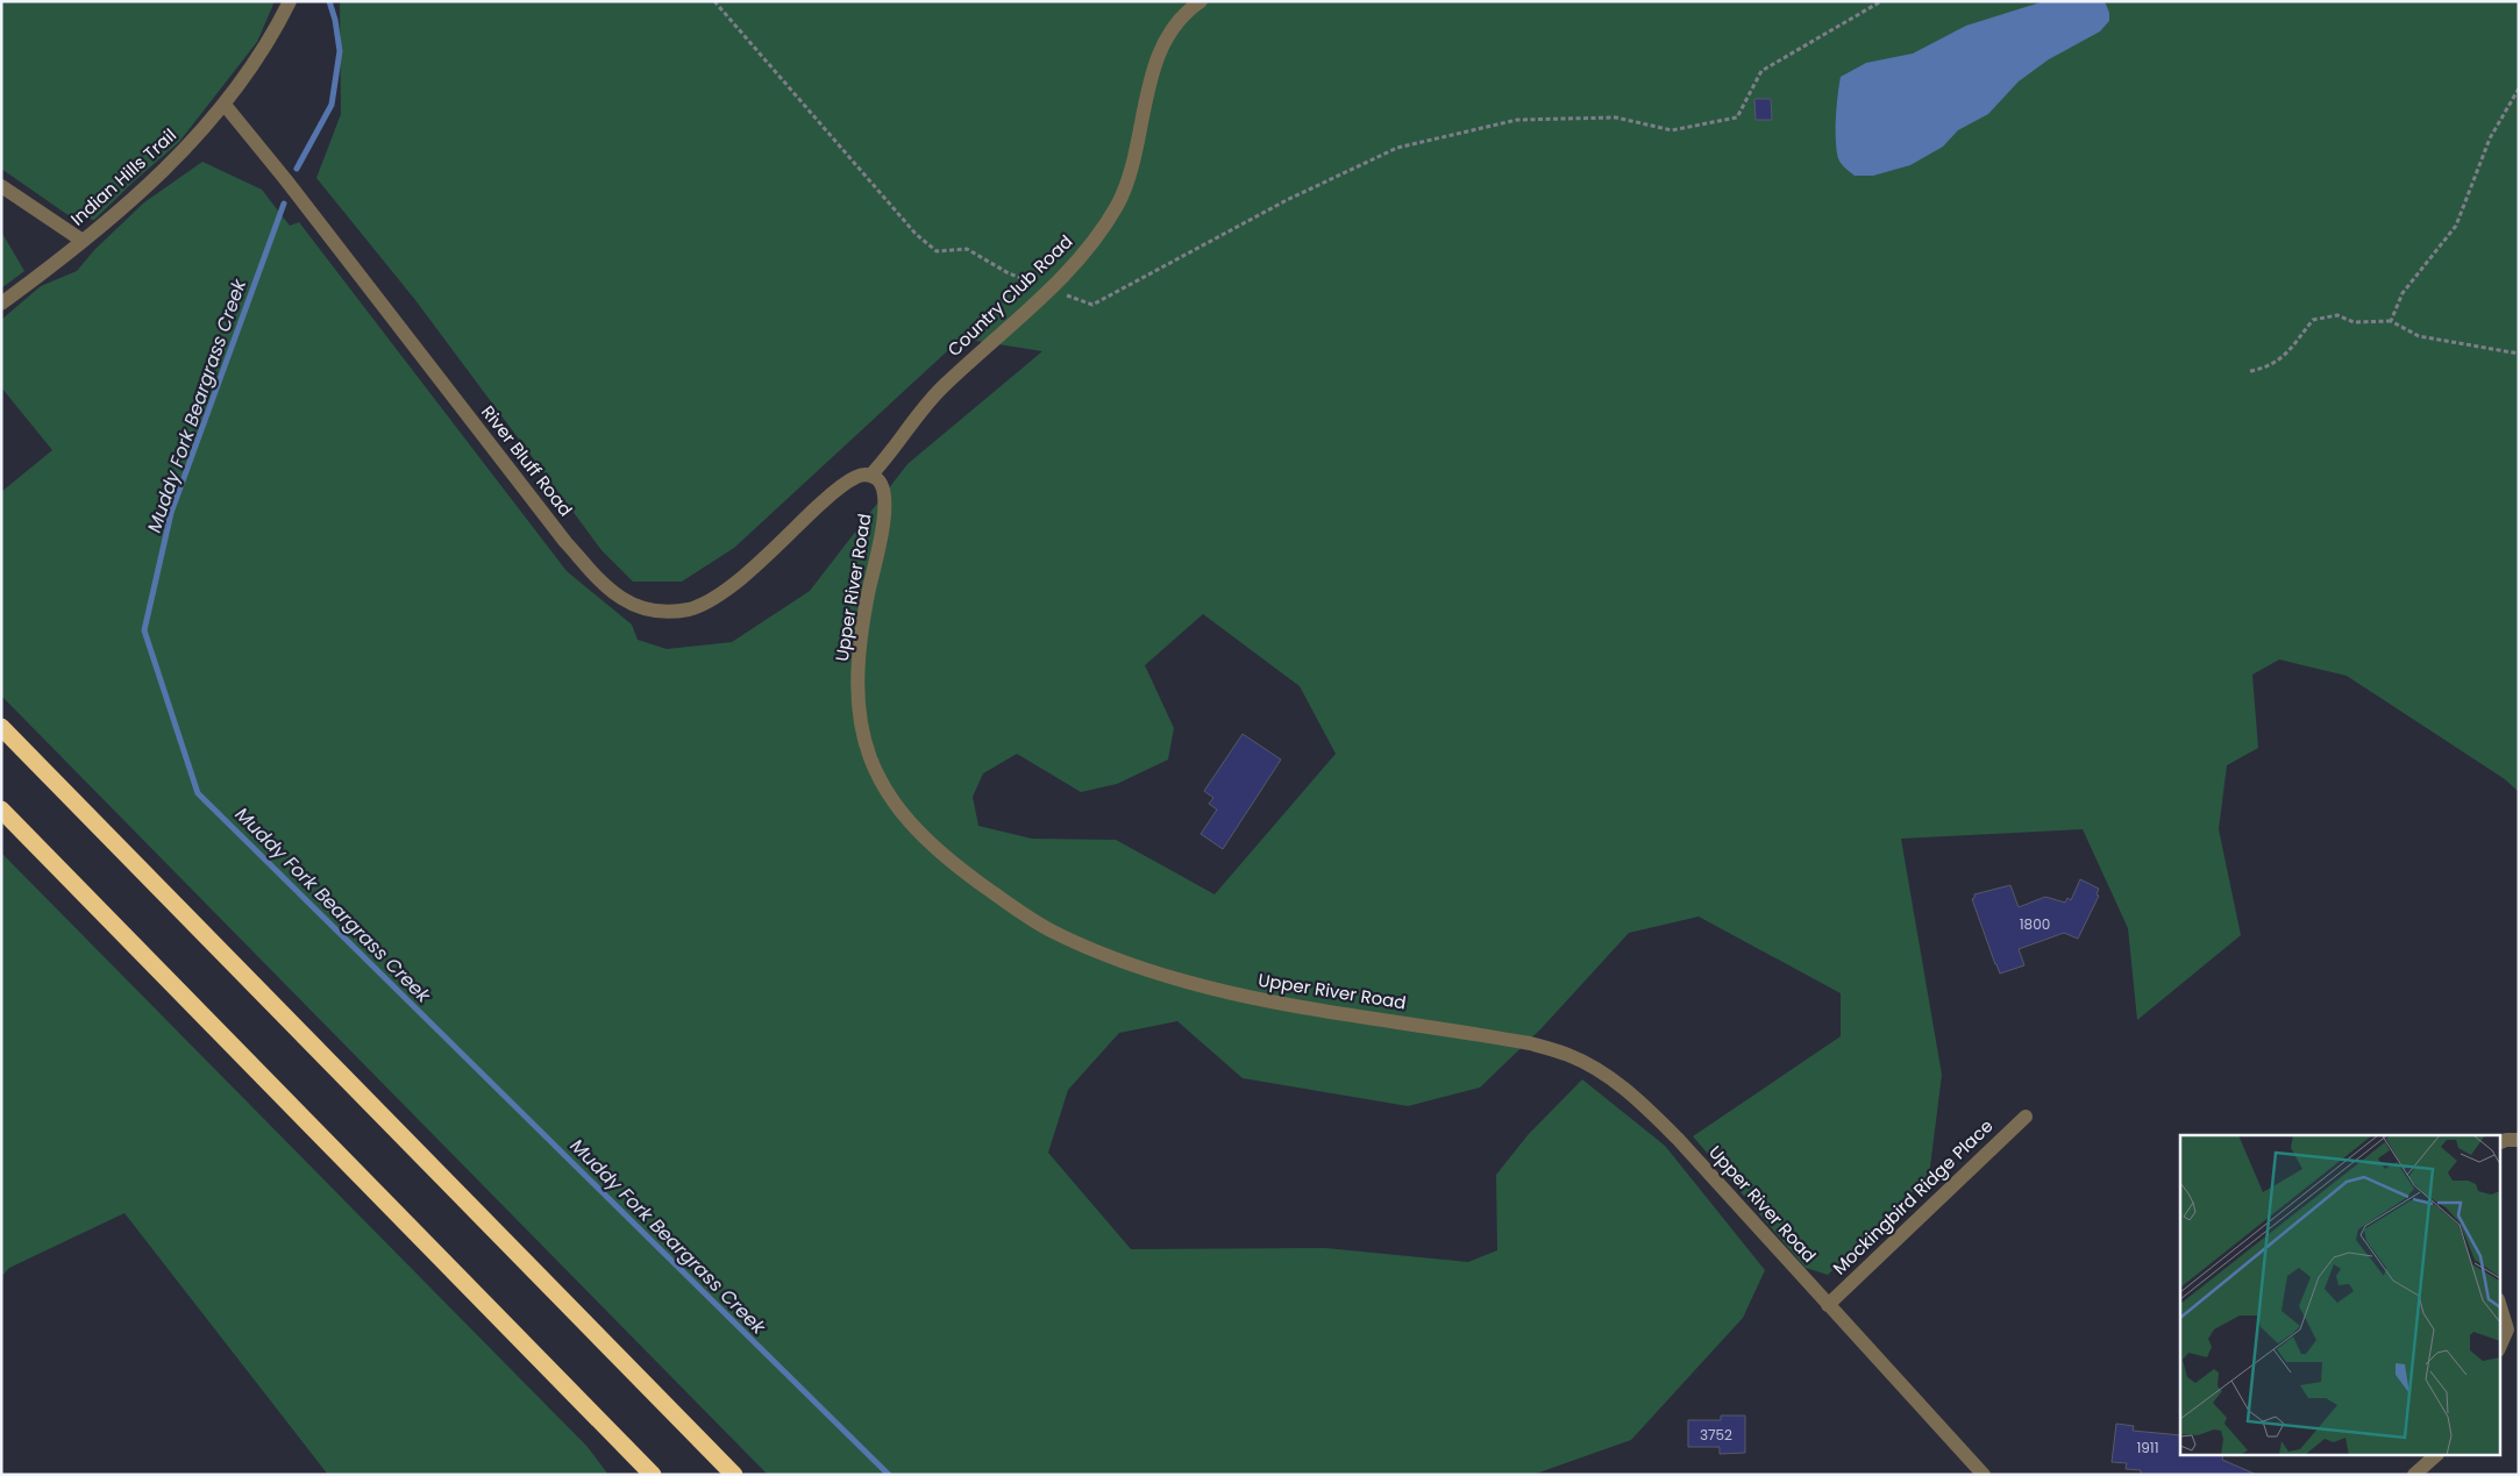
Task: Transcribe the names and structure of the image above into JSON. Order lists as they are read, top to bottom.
{
  "streets": {
    "street": [
      "Indian Hills Trail",
      "Country Club Road",
      "River Bluff Road",
      "Upper River Road",
      "Mockingbird Ridge Place"
    ]
  },
  "crossings": [
    ["Indian Hills Trail", "River Bluff Road"],
    ["Country Club Road", "River Bluff Road"],
    ["Country Club Road", "Upper River Road"],
    ["River Bluff Road", "Upper River Road"],
    ["Upper River Road", "Mockingbird Ridge Place"]
  ],
  "water": ["Muddy Fork Beargrass Creek"],
  "house_numbers": ["1800", "3752", "1911"]
}
